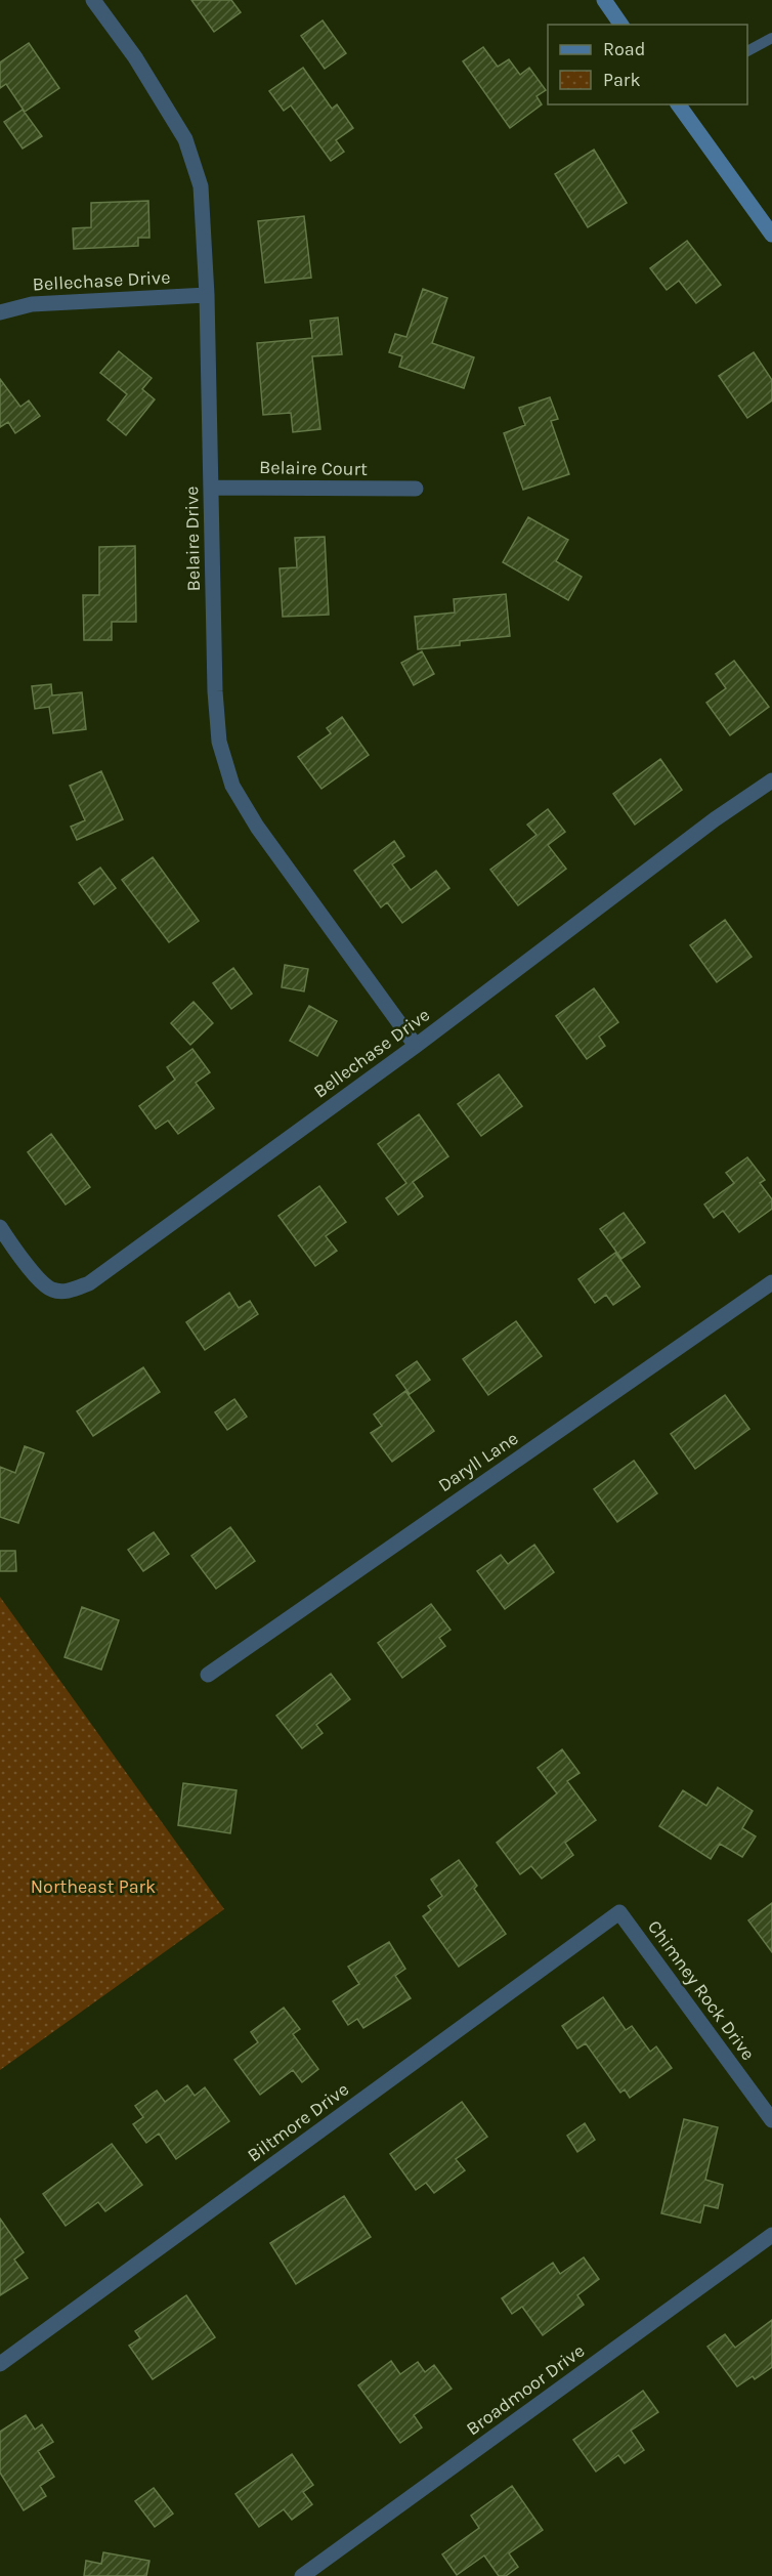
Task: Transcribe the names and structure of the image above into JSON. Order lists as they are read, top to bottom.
{
  "streets": {
    "street": [
      "Bellechase Drive",
      "Belaire Court",
      "Belaire Drive",
      "Daryll Lane",
      "Chimney Rock Drive",
      "Biltmore Drive",
      "Broadmoor Drive"
    ]
  },
  "crossings": [
    ["Bellechase Drive", "Belaire Drive"],
    ["Belaire Court", "Belaire Drive"],
    ["Chimney Rock Drive", "Biltmore Drive"]
  ],
  "parks": ["Northeast Park"],
  "legend": ["Road", "Park"]
}
